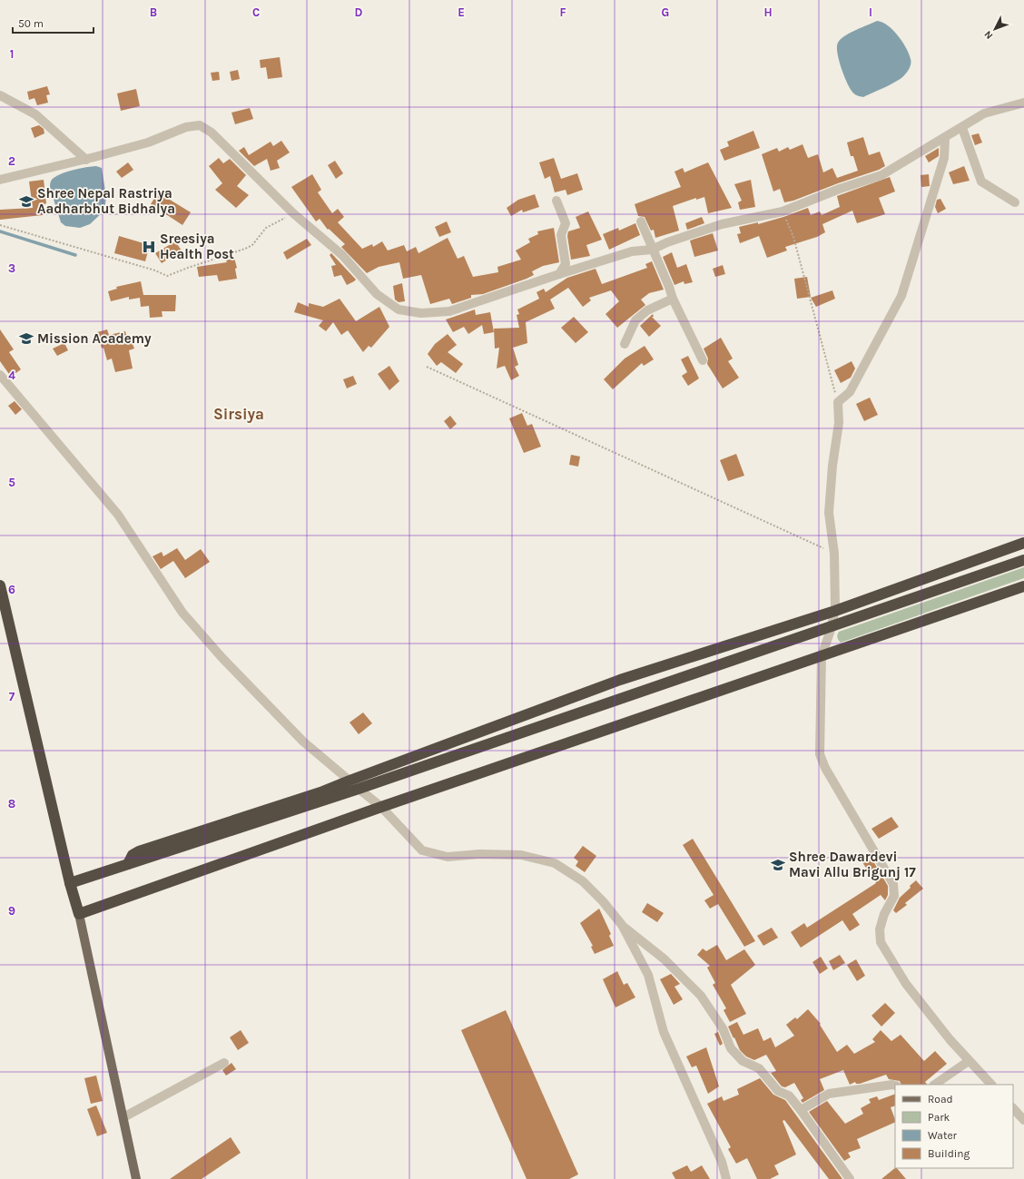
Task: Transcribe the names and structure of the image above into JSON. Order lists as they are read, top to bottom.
{
  "districts": ["Sirsiya"],
  "places": {
    "school or university": ["Shree Nepal Rastriya Aadharbhut Bidhalya", "Mission Academy", "Shree Dawardevi Mavi Allu Brigunj 17"],
    "hospital": ["Sreesiya Health Post"]
  },
  "legend": [
    "Road",
    "Park",
    "Water",
    "Building"
  ],
  "scale_bar": "50 m",
  "north": "bottom left",
  "grid": {
    "columns": [
      "B",
      "C",
      "D",
      "E",
      "F",
      "G",
      "H",
      "I"
    ],
    "rows": [
      "1",
      "2",
      "3",
      "4",
      "5",
      "6",
      "7",
      "8",
      "9"
    ]
  }
}
